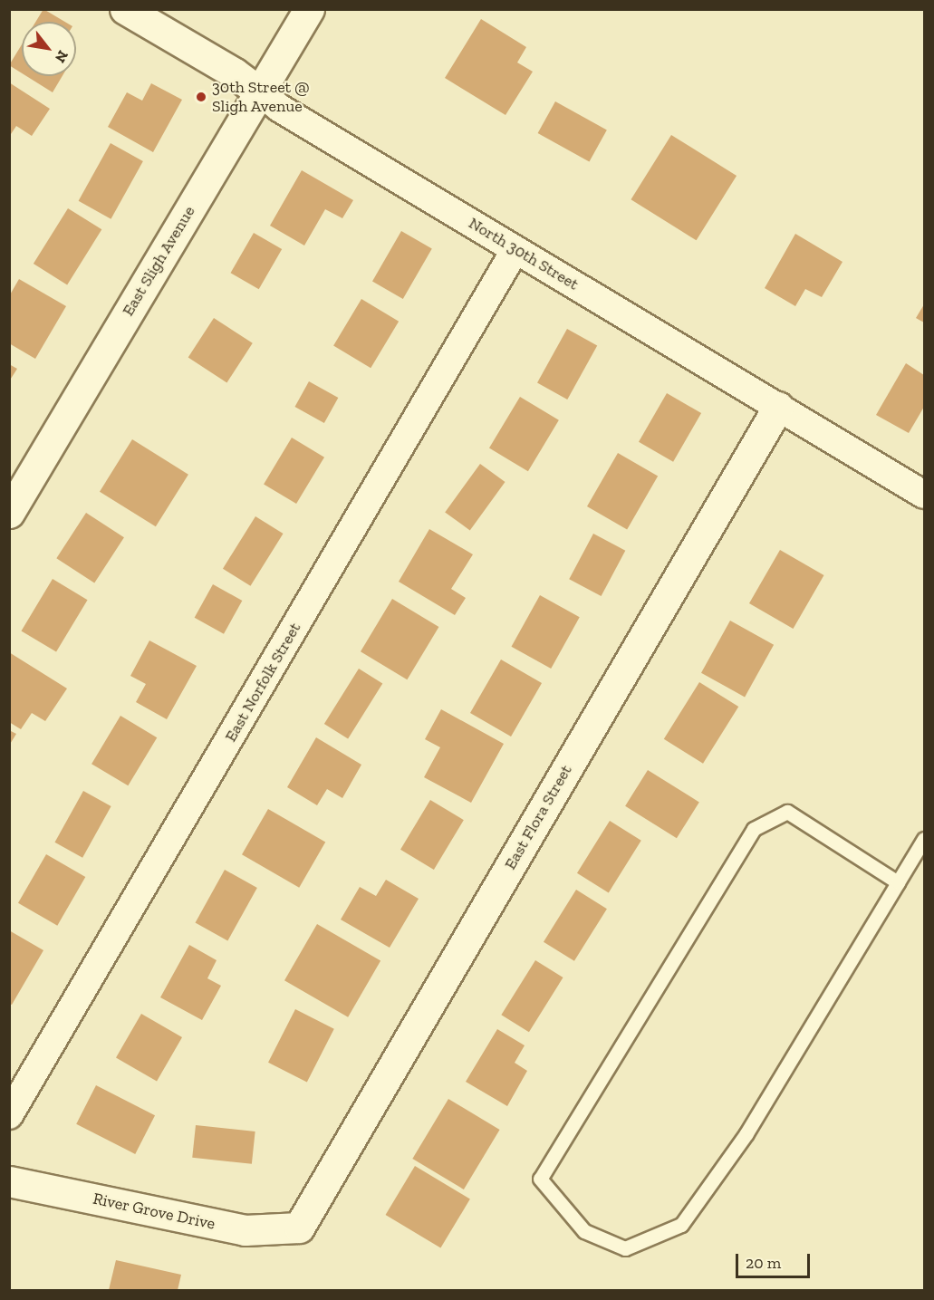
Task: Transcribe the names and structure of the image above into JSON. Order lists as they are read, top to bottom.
{
  "streets": {
    "street": [
      "North 30th Street",
      "East Sligh Avenue",
      "East Norfolk Street",
      "East Flora Street",
      "River Grove Drive"
    ]
  },
  "crossings": [
    ["North 30th Street", "East Sligh Avenue"],
    ["North 30th Street", "East Norfolk Street"],
    ["North 30th Street", "East Flora Street"],
    ["East Flora Street", "River Grove Drive"]
  ],
  "places": ["30th Street @ Sligh Avenue"],
  "scale_bar": "20 m",
  "north": "bottom right"
}
